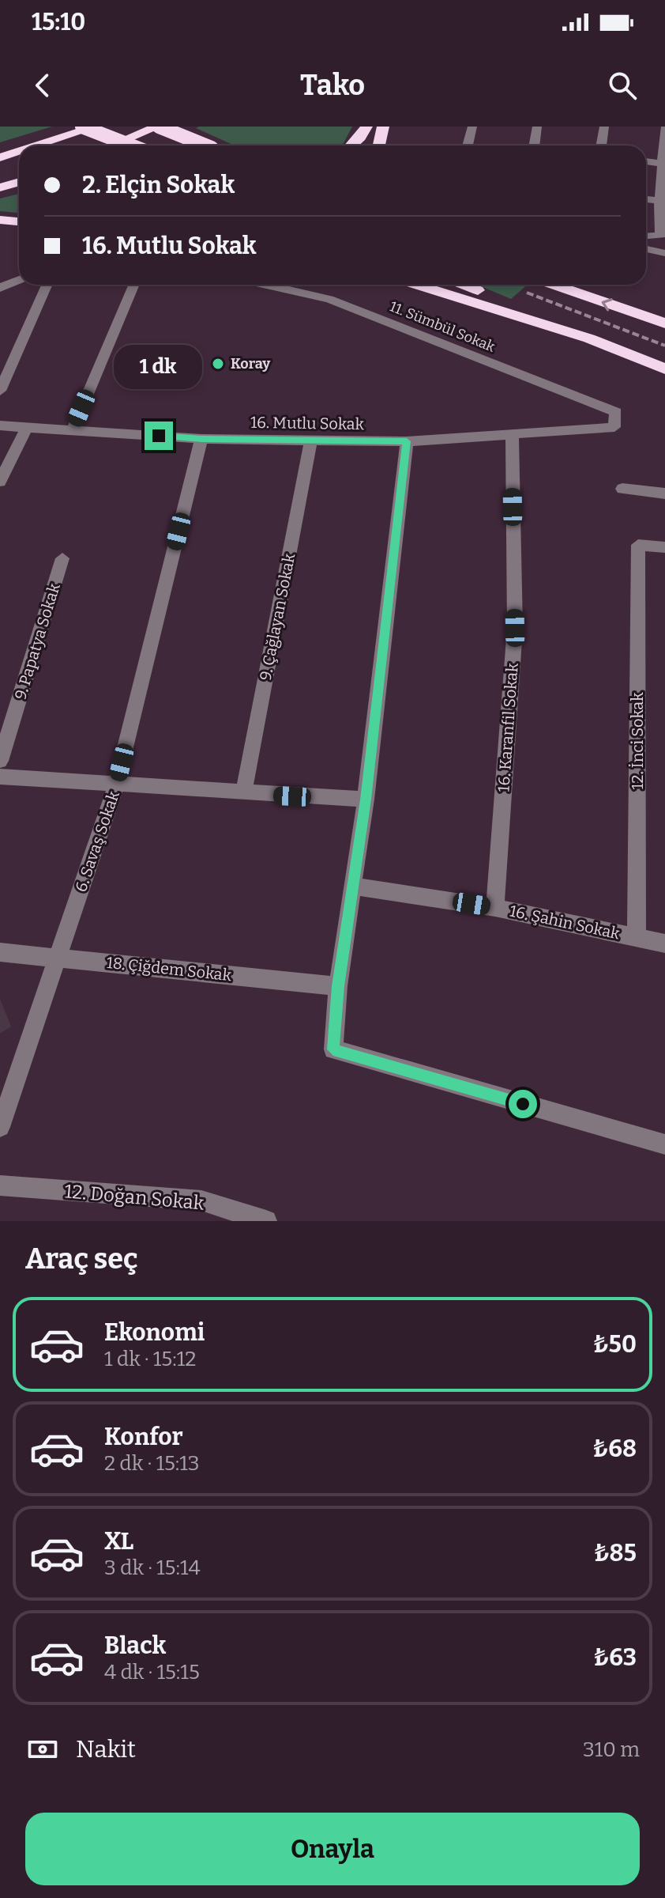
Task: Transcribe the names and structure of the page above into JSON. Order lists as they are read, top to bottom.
{
  "streets": {
    "street": [
      "11. Sümbül Sokak",
      "16. Mutlu Sokak",
      "9. Çağlayan Sokak",
      "9. Papatya Sokak",
      "16. Karanfil Sokak",
      "12. İnci Sokak",
      "6. Savaş Sokak",
      "16. Şahin Sokak",
      "18. Çiğdem Sokak",
      "12. Doğan Sokak"
    ]
  },
  "crossings": [
    ["11. Sümbül Sokak", "16. Mutlu Sokak"],
    ["16. Mutlu Sokak", "9. Çağlayan Sokak"],
    ["16. Mutlu Sokak", "16. Karanfil Sokak"],
    ["16. Mutlu Sokak", "6. Savaş Sokak"],
    ["16. Karanfil Sokak", "16. Şahin Sokak"],
    ["12. İnci Sokak", "16. Şahin Sokak"],
    ["6. Savaş Sokak", "18. Çiğdem Sokak"]
  ],
  "places": ["Koray"],
  "page": {
    "status": "15:10",
    "header": "Tako",
    "banner": ["2. Elçin Sokak", "16. Mutlu Sokak"],
    "bubble": "1 dk",
    "heading": "Araç seç",
    "list": [
      {
        "name": "Ekonomi",
        "note": "1 dk · 15:12",
        "value": "₺50"
      },
      {
        "name": "Konfor",
        "note": "2 dk · 15:13",
        "value": "₺68"
      },
      {
        "name": "XL",
        "note": "3 dk · 15:14",
        "value": "₺85"
      },
      {
        "name": "Black",
        "note": "4 dk · 15:15",
        "value": "₺63"
      }
    ],
    "pay": ["Nakit", "310 m"],
    "buttons": "Onayla"
  }
}
